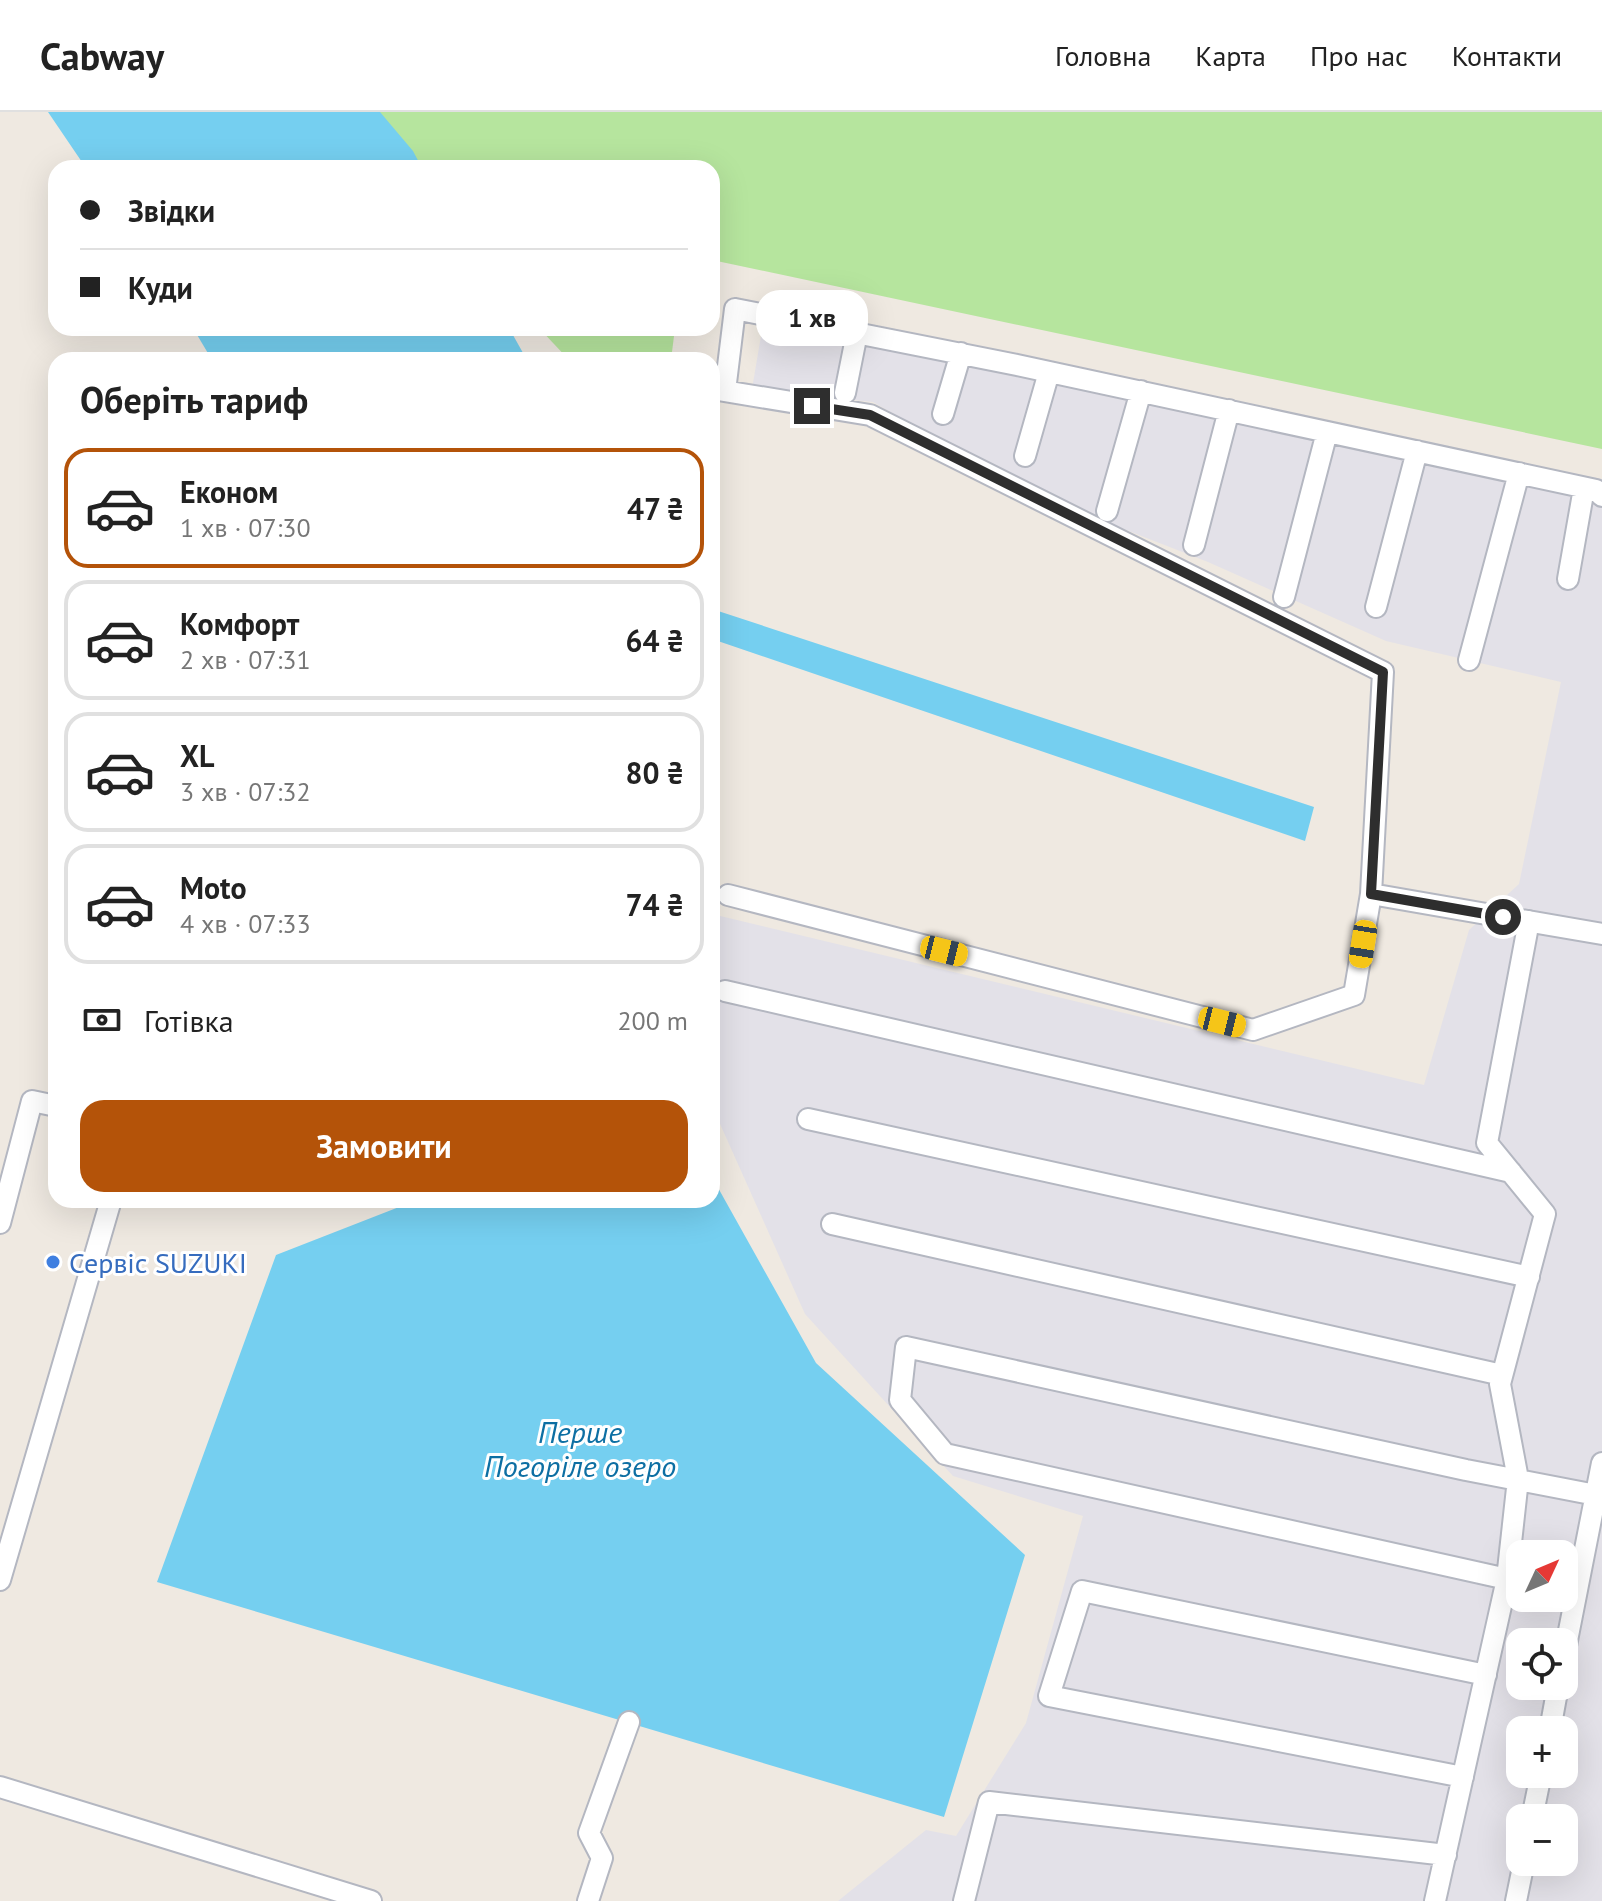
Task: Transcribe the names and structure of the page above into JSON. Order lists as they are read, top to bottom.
{
  "water": ["Перше Погоріле озеро"],
  "places": ["Сервіс SUZUKI"],
  "north": "top right",
  "page": {
    "header": "Cabway",
    "nav": [
      "Головна",
      "Карта",
      "Про нас",
      "Контакти"
    ],
    "banner": ["Звідки", "Куди"],
    "bubble": "1 хв",
    "heading": "Оберіть тариф",
    "list": [
      {
        "name": "Економ",
        "note": "1 хв · 07:30",
        "value": "47 ₴"
      },
      {
        "name": "Комфорт",
        "note": "2 хв · 07:31",
        "value": "64 ₴"
      },
      {
        "name": "XL",
        "note": "3 хв · 07:32",
        "value": "80 ₴"
      },
      {
        "name": "Moto",
        "note": "4 хв · 07:33",
        "value": "74 ₴"
      }
    ],
    "pay": ["Готівка", "200 m"],
    "buttons": "Замовити",
    "map_buttons": ["+", "−"]
  }
}
